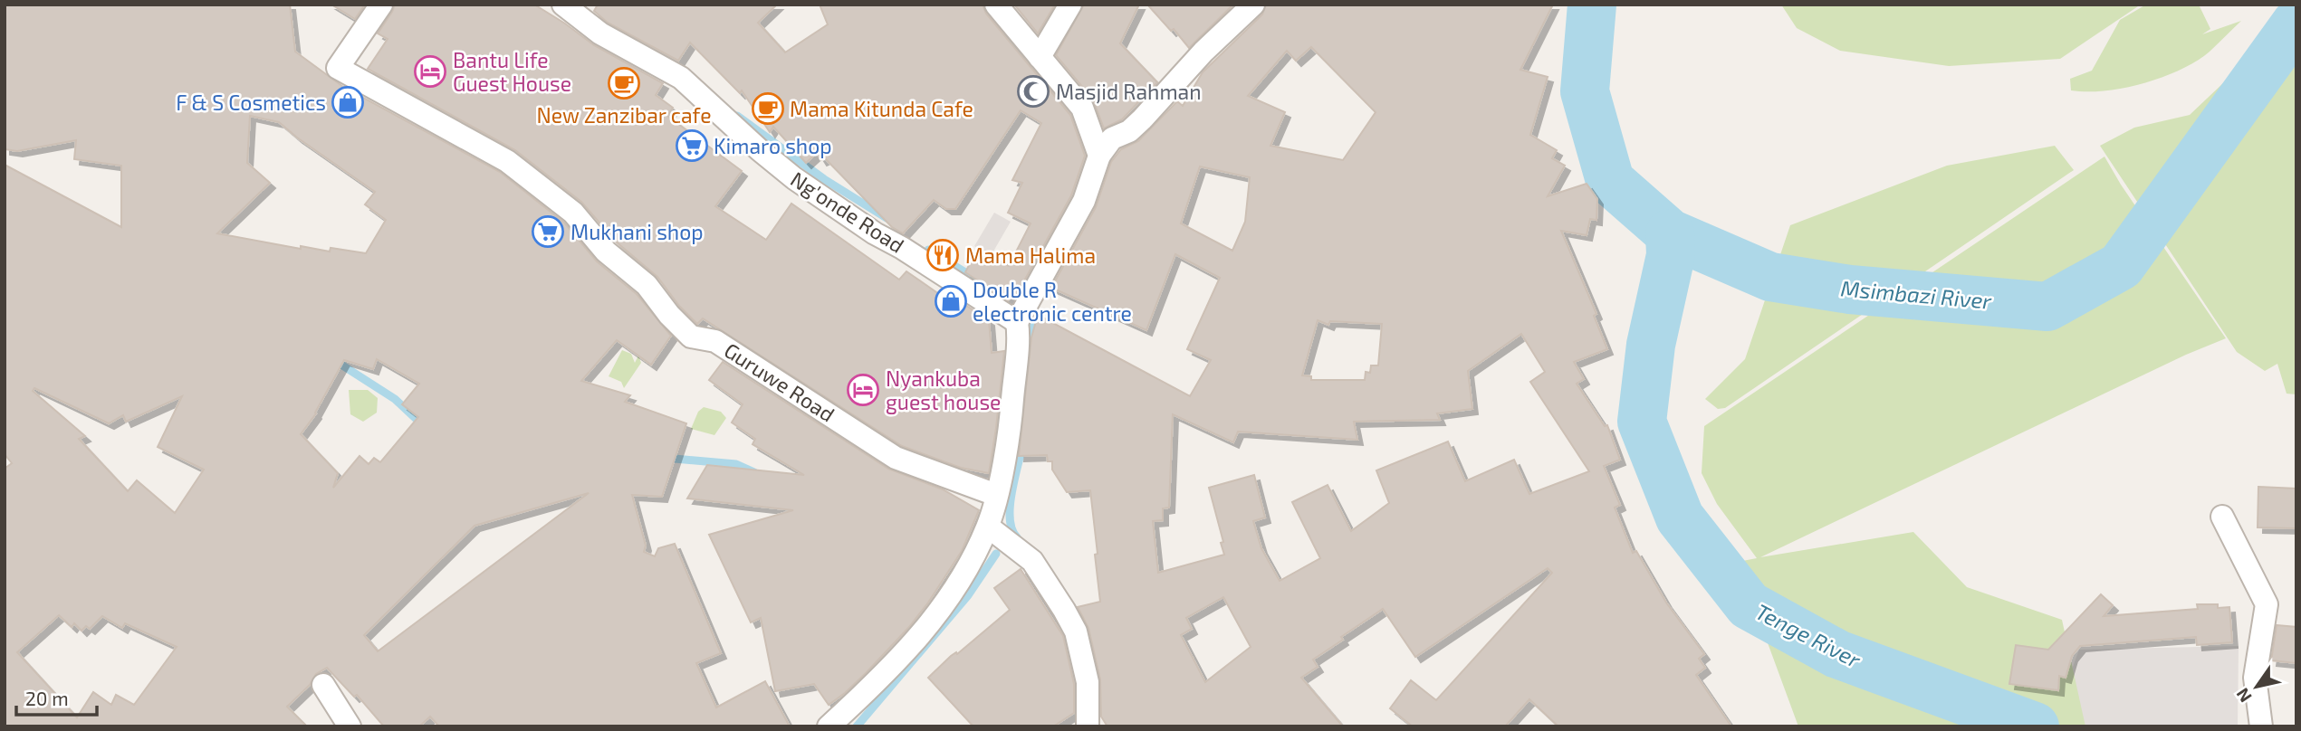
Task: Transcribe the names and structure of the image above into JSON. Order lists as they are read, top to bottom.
{
  "streets": {
    "street": ["Ng'onde Road", "Guruwe Road"]
  },
  "water": ["Msimbazi River", "Tenge River"],
  "places": {
    "hotel": ["Bantu Life Guest House", "Nyankuba guest house"],
    "cafe": ["New Zanzibar cafe", "Mama Kitunda Cafe"],
    "mosque": ["Masjid Rahman"],
    "shop": ["F & S Cosmetics", "Double R electronic centre"],
    "supermarket": ["Kimaro shop", "Mukhani shop"],
    "restaurant": ["Mama Halima"]
  },
  "scale_bar": "20 m",
  "north": "bottom left"
}
